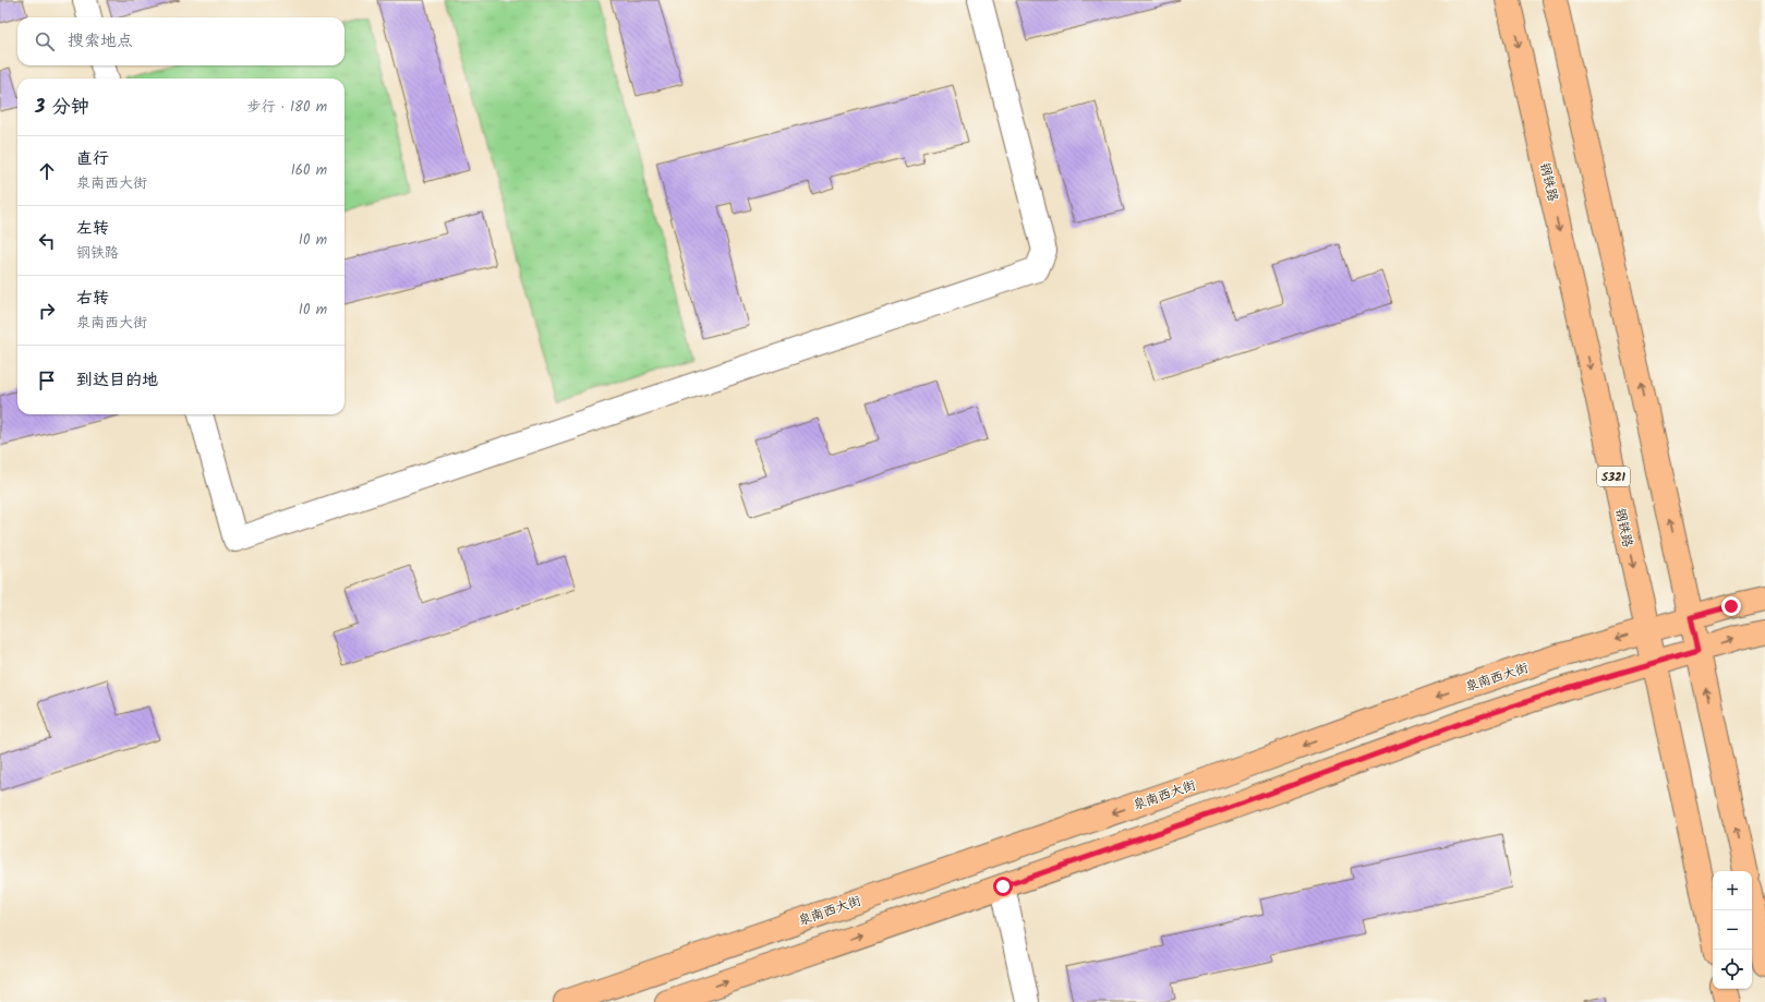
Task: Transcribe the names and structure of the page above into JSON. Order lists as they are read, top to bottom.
{
  "streets": {
    "main road": ["钢铁路", "S321", "泉南西大街"]
  },
  "crossings": [
    ["钢铁路", "泉南西大街"]
  ],
  "page": {
    "search": "搜索地点",
    "heading": ["3 分钟", "步行 · 180 m"],
    "list": [
      ["直行", "泉南西大街", "160 m"],
      ["左转", "钢铁路", "10 m"],
      ["右转", "泉南西大街", "10 m"],
      "到达目的地"
    ],
    "map_buttons": ["+", "−"]
  }
}
